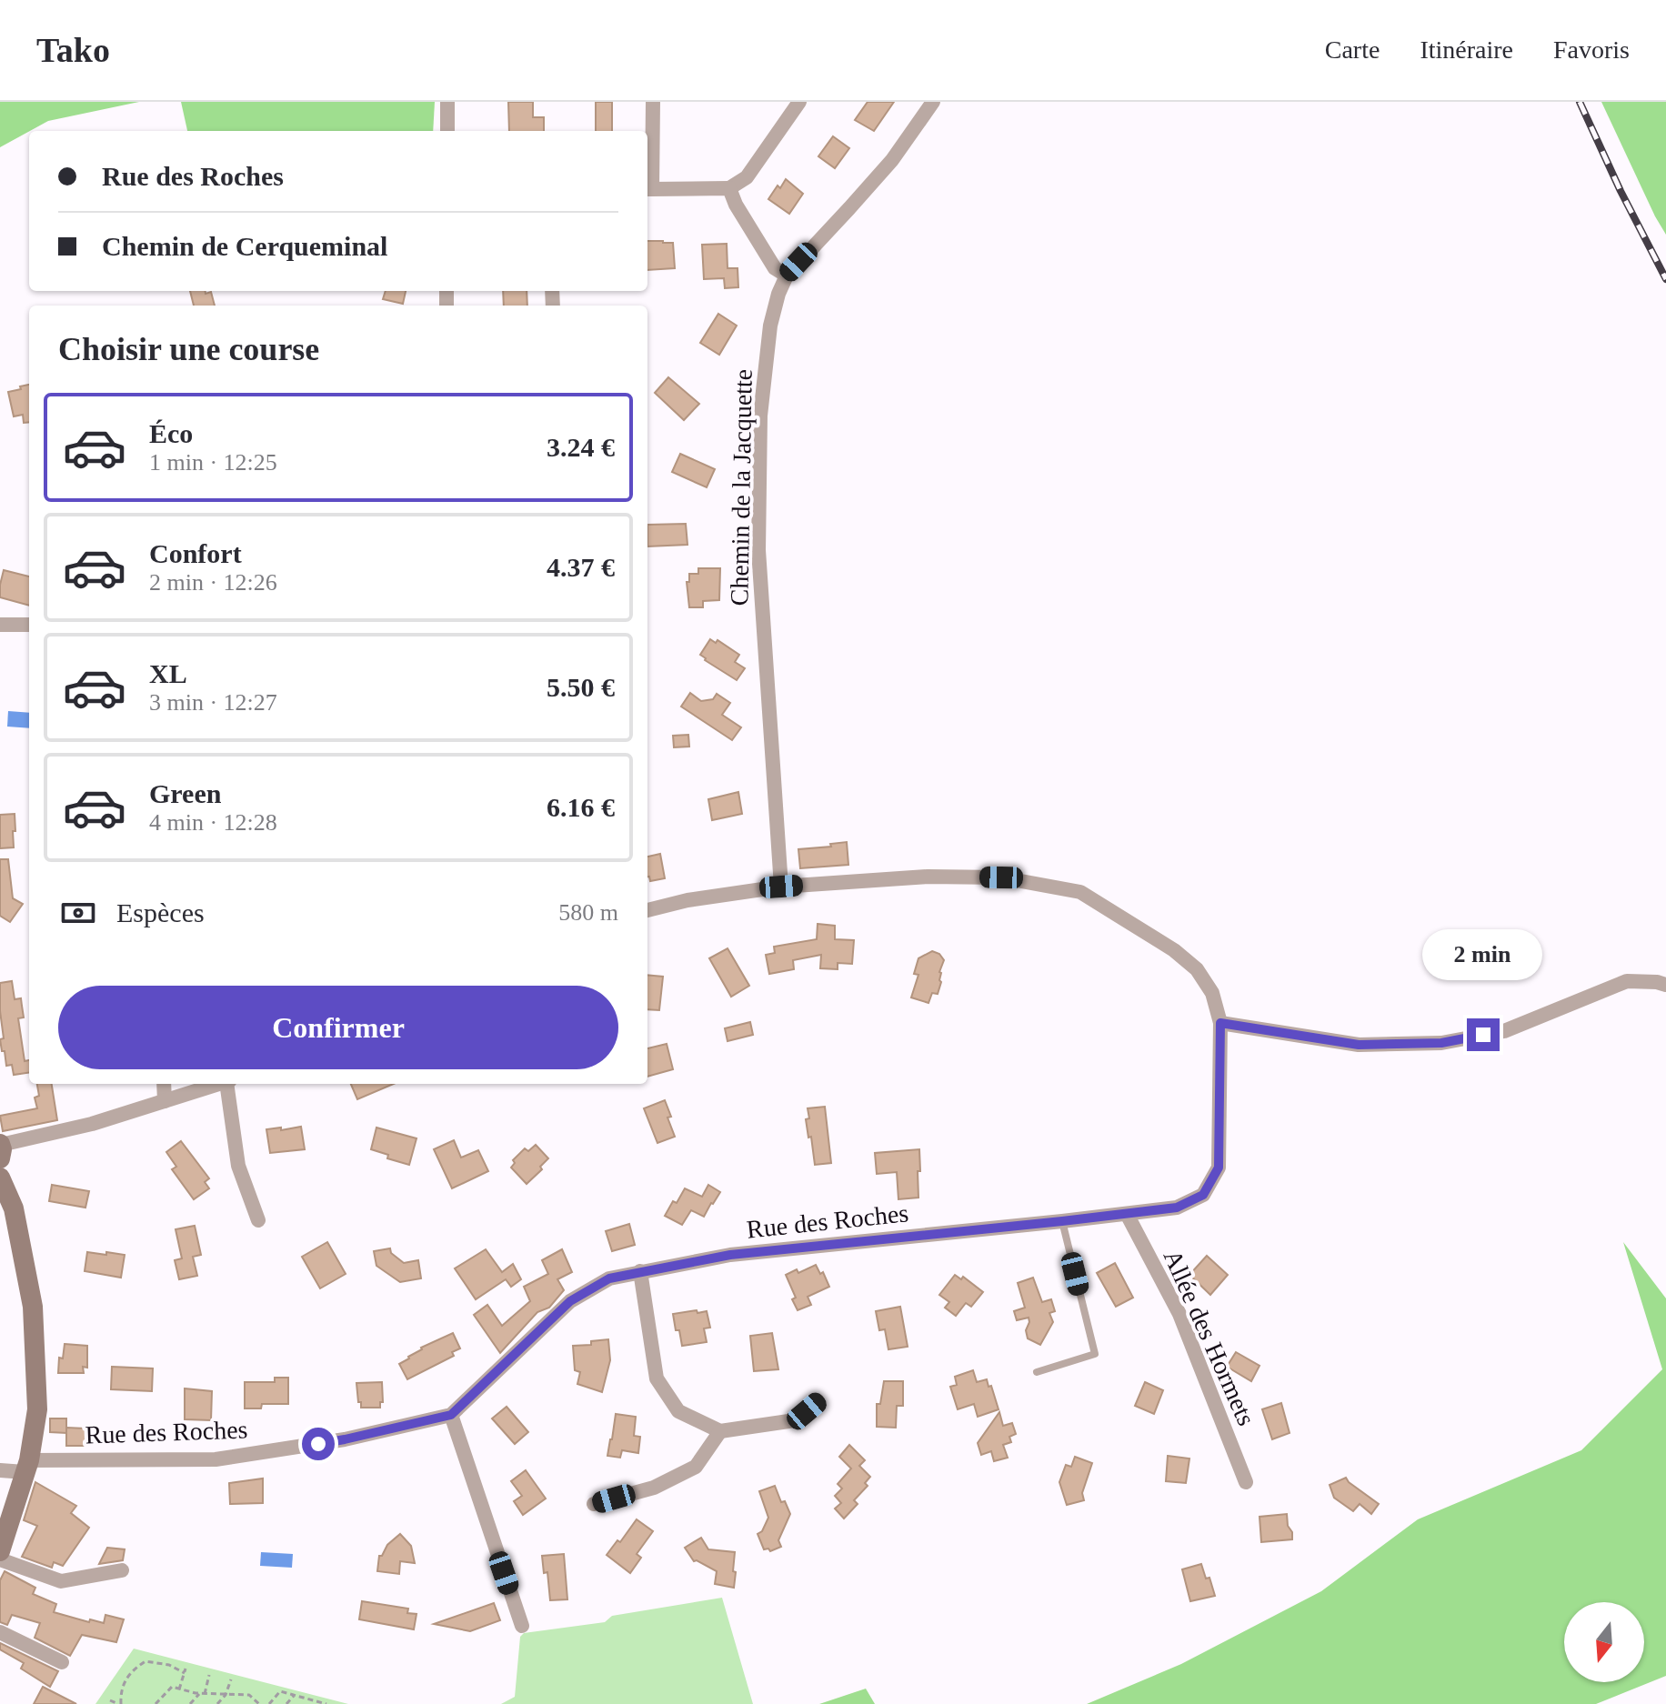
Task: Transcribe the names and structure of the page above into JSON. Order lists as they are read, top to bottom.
{
  "streets": {
    "street": ["Chemin de la Jacquette", "Rue des Roches", "Allée des Hormets"]
  },
  "crossings": [
    ["Chemin de la Jacquette", "Rue des Roches"],
    ["Rue des Roches", "Allée des Hormets"]
  ],
  "north": "bottom",
  "page": {
    "header": "Tako",
    "nav": ["Carte", "Itinéraire", "Favoris"],
    "banner": ["Rue des Roches", "Chemin de Cerqueminal"],
    "heading": "Choisir une course",
    "list": [
      {
        "name": "Éco",
        "note": "1 min · 12:25",
        "value": "3.24 €"
      },
      {
        "name": "Confort",
        "note": "2 min · 12:26",
        "value": "4.37 €"
      },
      {
        "name": "XL",
        "note": "3 min · 12:27",
        "value": "5.50 €"
      },
      {
        "name": "Green",
        "note": "4 min · 12:28",
        "value": "6.16 €"
      }
    ],
    "pay": ["Espèces", "580 m"],
    "bubble": "2 min",
    "buttons": "Confirmer"
  }
}
